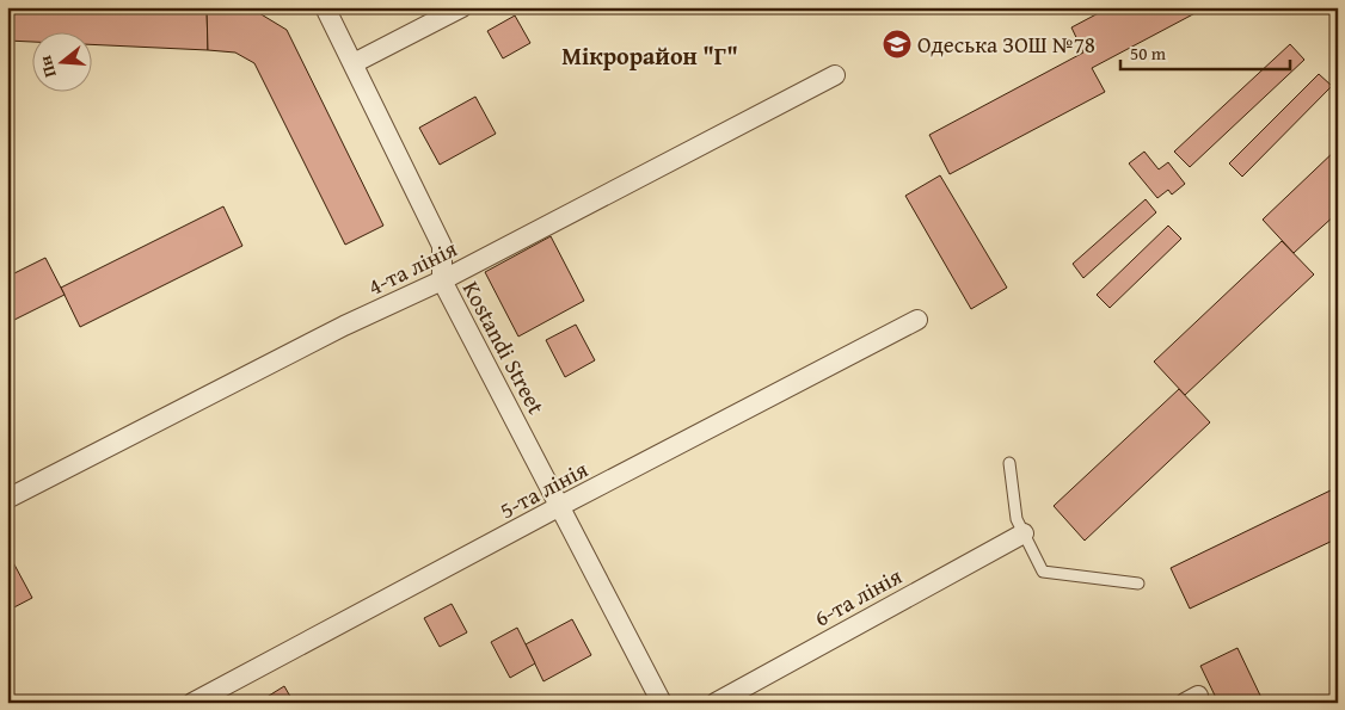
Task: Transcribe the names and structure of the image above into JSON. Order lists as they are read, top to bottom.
{
  "streets": {
    "street": [
      "4-та лінія",
      "Kostandi Street",
      "5-та лінія",
      "6-та лінія"
    ]
  },
  "crossings": [
    ["4-та лінія", "Kostandi Street"],
    ["Kostandi Street", "5-та лінія"]
  ],
  "districts": ["Мікрорайон \"Г\""],
  "places": {
    "school or university": ["Одеська ЗОШ №78"]
  },
  "scale_bar": "50 m",
  "north": "left"
}
